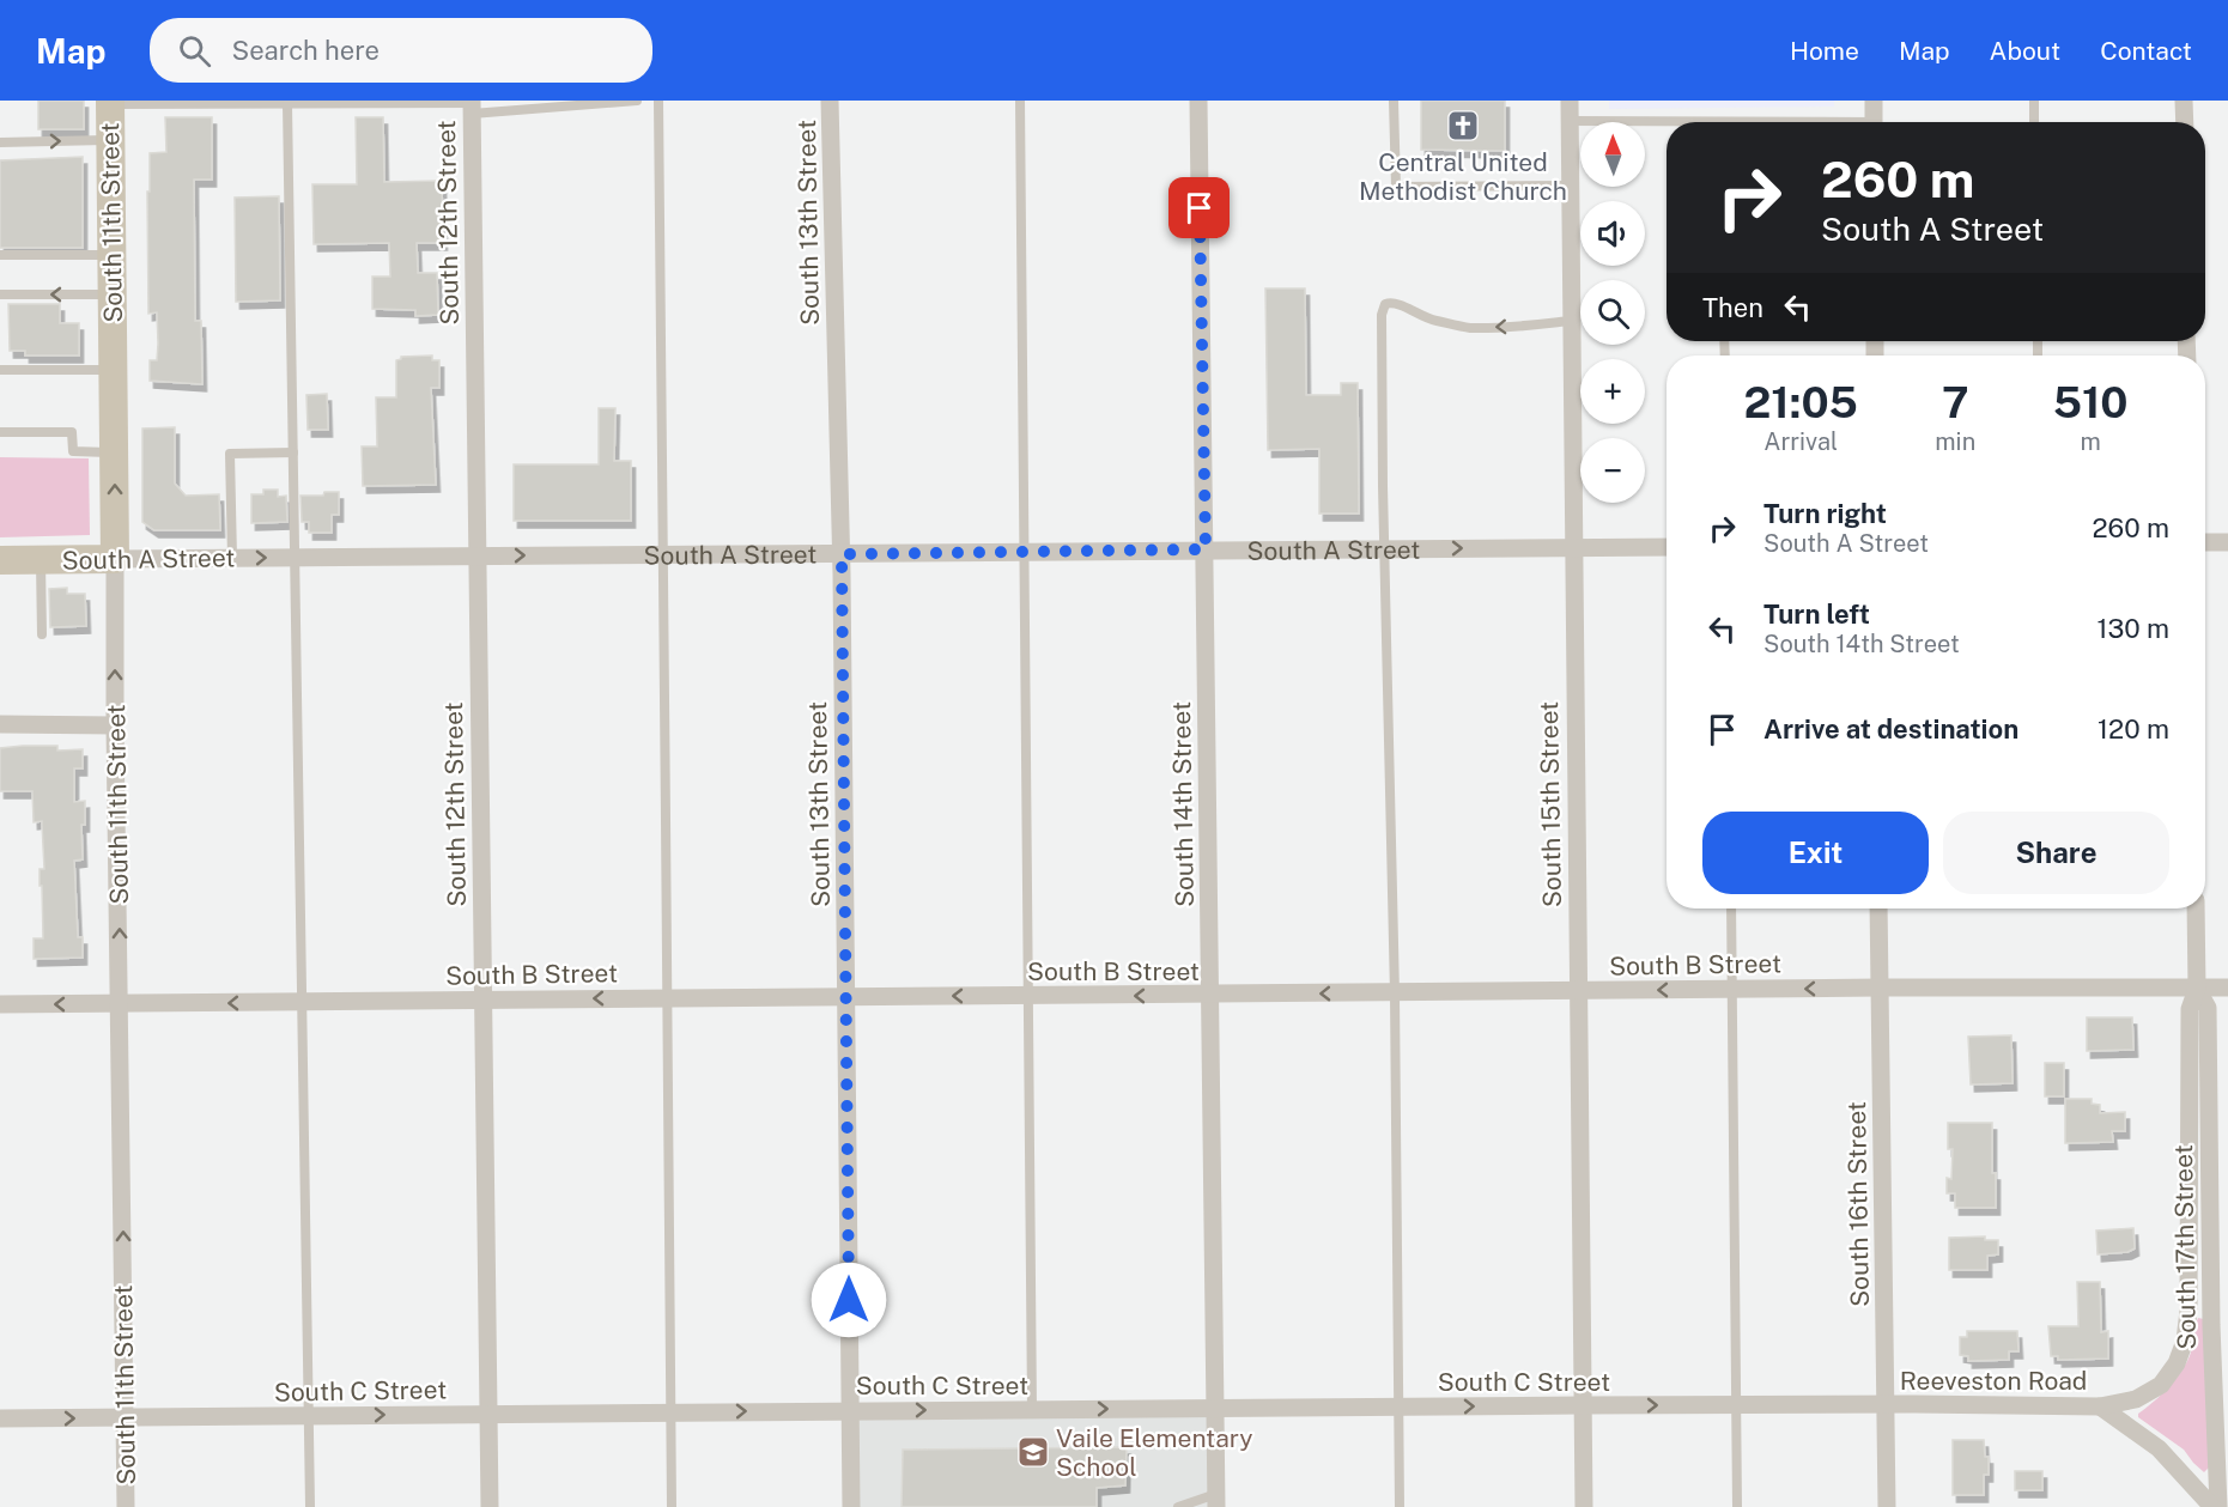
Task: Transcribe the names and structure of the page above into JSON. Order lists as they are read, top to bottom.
{
  "streets": {
    "main road": ["South 11th Street", "South A Street"],
    "street": [
      "South 12th Street",
      "South 13th Street",
      "South 14th Street",
      "South 15th Street",
      "South B Street",
      "South 16th Street",
      "South 17th Street",
      "Reeveston Road",
      "South C Street"
    ]
  },
  "crossings": [
    ["South 11th Street", "South A Street"],
    ["South 11th Street", "South B Street"],
    ["South 11th Street", "South C Street"],
    ["South 12th Street", "South A Street"],
    ["South 12th Street", "South B Street"],
    ["South 12th Street", "South C Street"],
    ["South 13th Street", "South A Street"],
    ["South 13th Street", "South B Street"],
    ["South 13th Street", "South C Street"],
    ["South A Street", "South 14th Street"],
    ["South A Street", "South 15th Street"],
    ["South 14th Street", "South B Street"],
    ["South 14th Street", "South C Street"],
    ["South 15th Street", "South B Street"],
    ["South 15th Street", "South C Street"],
    ["South B Street", "South 16th Street"],
    ["South B Street", "South 17th Street"],
    ["South 16th Street", "Reeveston Road"],
    ["South 16th Street", "South C Street"],
    ["South 17th Street", "Reeveston Road"],
    ["Reeveston Road", "South C Street"]
  ],
  "one_way": ["South 11th Street", "South B Street", "South C Street"],
  "places": {
    "church": ["Central United Methodist Church"],
    "school or university": ["Vaile Elementary School"]
  },
  "north": "top",
  "page": {
    "header": "Map",
    "search": "Search here",
    "nav": [
      "Home",
      "Map",
      "About",
      "Contact"
    ],
    "map_buttons": ["+", "−"],
    "turn": ["260 m", "South A Street"],
    "then": "Then",
    "eta": [
      "21:05",
      "Arrival",
      "7",
      "min",
      "510",
      "m"
    ],
    "list": [
      {
        "name": "Turn right",
        "note": "South A Street",
        "value": "260 m"
      },
      {
        "name": "Turn left",
        "note": "South 14th Street",
        "value": "130 m"
      },
      {
        "name": "Arrive at destination",
        "value": "120 m"
      }
    ],
    "buttons": ["Exit", "Share"]
  }
}
